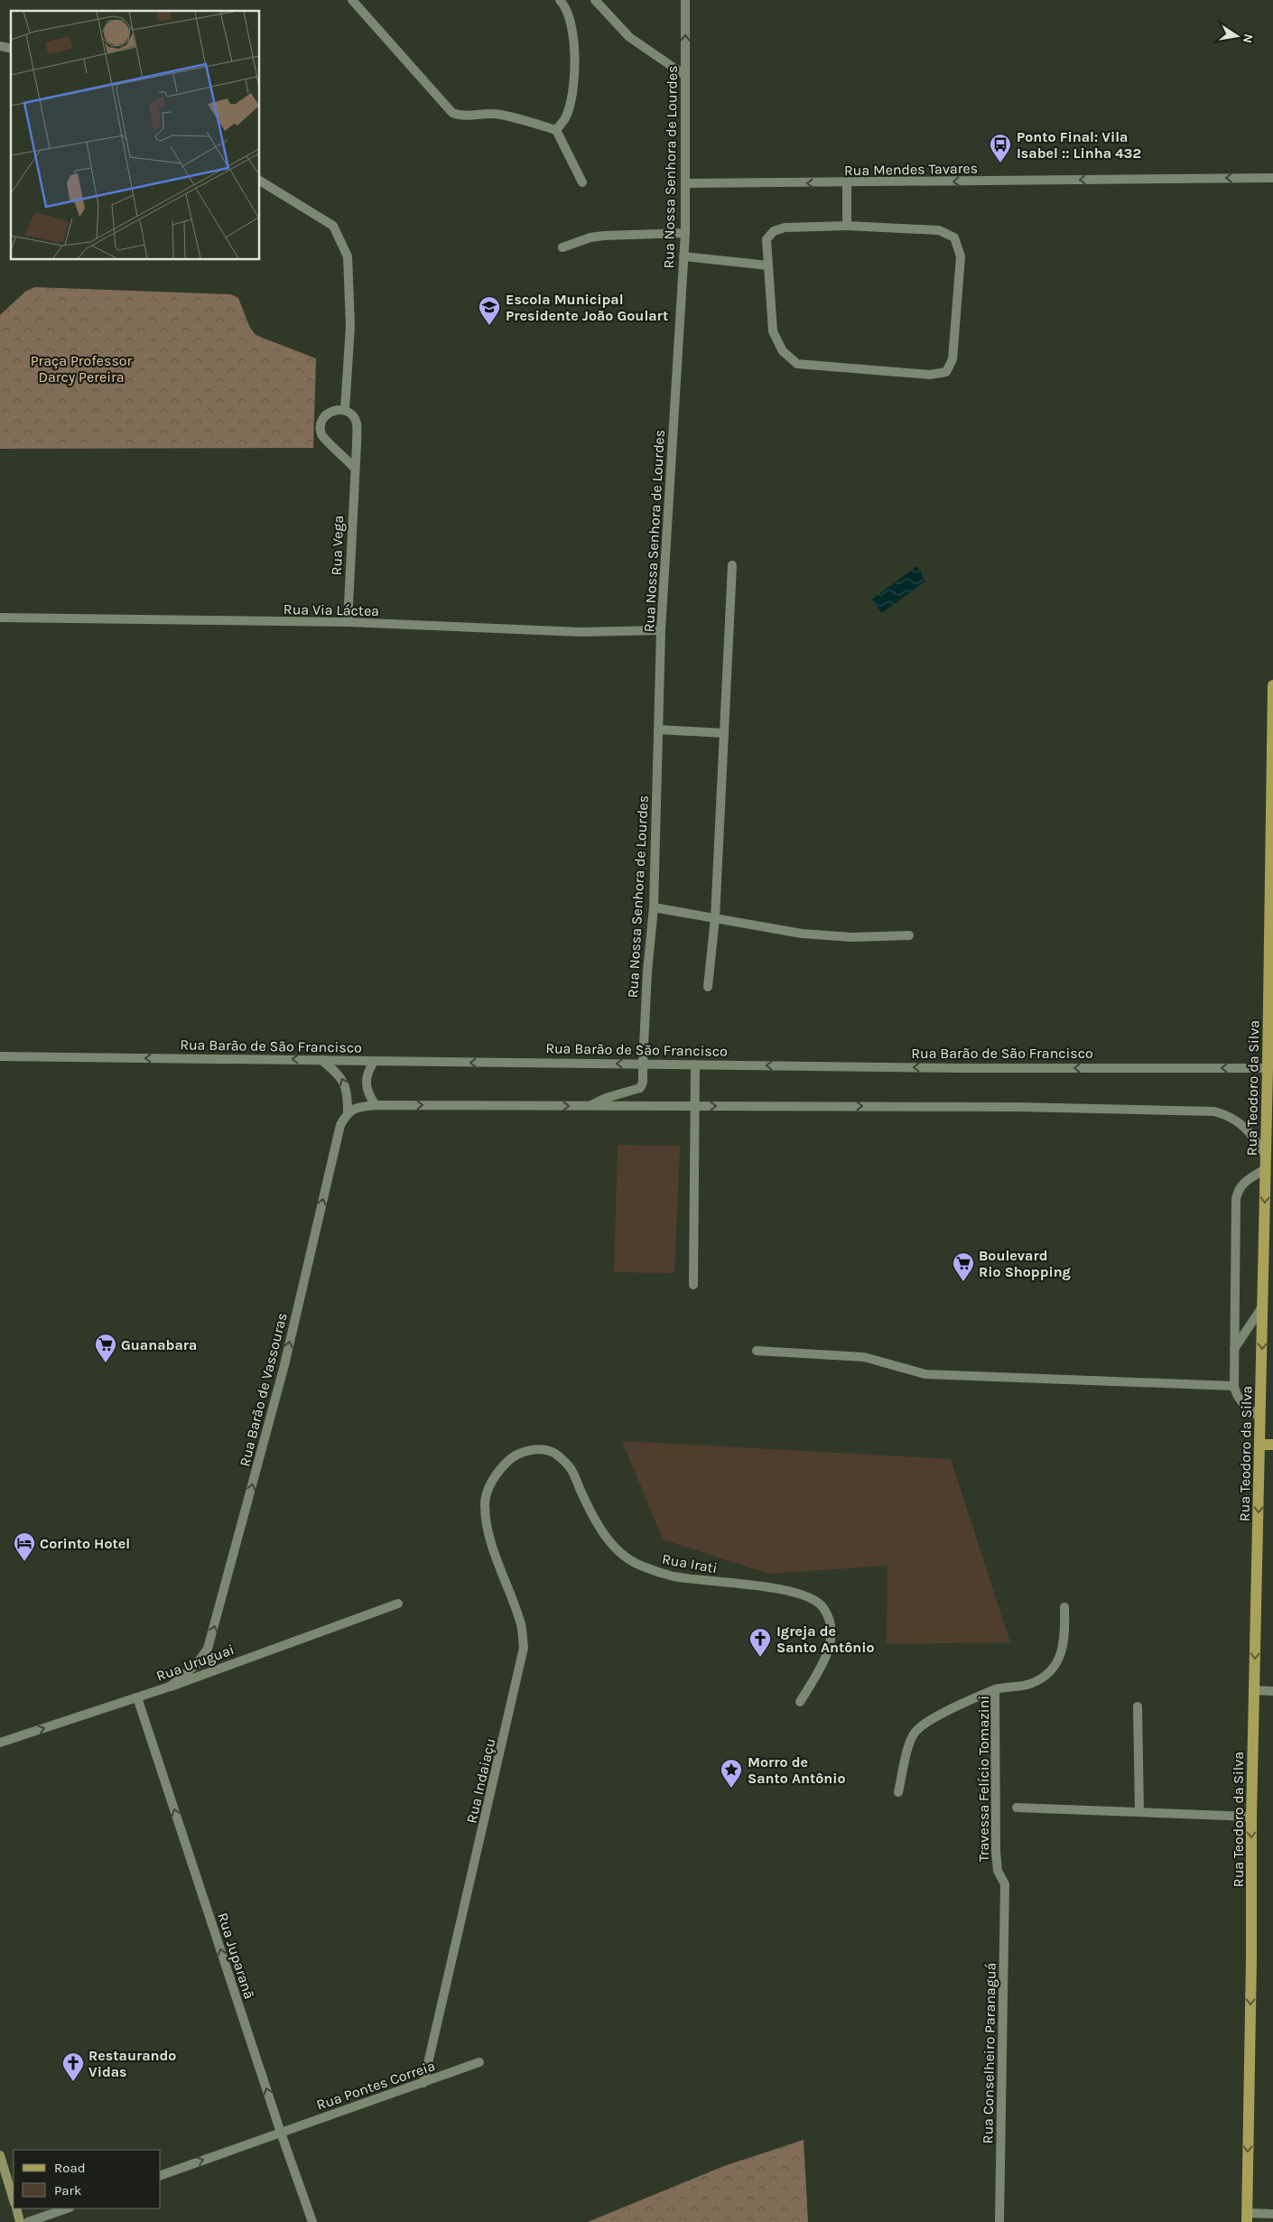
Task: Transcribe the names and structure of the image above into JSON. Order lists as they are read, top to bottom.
{
  "streets": {
    "main road": ["Rua Teodoro da Silva"],
    "street": [
      "Rua Nossa Senhora de Lourdes",
      "Rua Mendes Tavares",
      "Rua Vega",
      "Rua Via Láctea",
      "Rua Barão de São Francisco",
      "Rua Barão de Vassouras",
      "Rua Irati",
      "Rua Uruguai",
      "Travessa Felício Tomazini",
      "Rua Indaiaçu",
      "Rua Juparanã",
      "Rua Conselheiro Paranaguá",
      "Rua Pontes Correia"
    ]
  },
  "crossings": [
    ["Rua Nossa Senhora de Lourdes", "Rua Mendes Tavares"],
    ["Rua Nossa Senhora de Lourdes", "Rua Via Láctea"],
    ["Rua Nossa Senhora de Lourdes", "Rua Barão de São Francisco"],
    ["Rua Vega", "Rua Via Láctea"],
    ["Rua Barão de São Francisco", "Rua Teodoro da Silva"],
    ["Rua Barão de Vassouras", "Rua Uruguai"],
    ["Rua Irati", "Rua Indaiaçu"],
    ["Rua Uruguai", "Rua Juparanã"],
    ["Travessa Felício Tomazini", "Rua Conselheiro Paranaguá"],
    ["Rua Indaiaçu", "Rua Pontes Correia"],
    ["Rua Juparanã", "Rua Pontes Correia"]
  ],
  "one_way": [
    "Rua Mendes Tavares",
    "Rua Teodoro da Silva",
    "Rua Barão de Vassouras",
    "Rua Juparanã",
    "Rua Pontes Correia"
  ],
  "parks": ["Praça Professor Darcy Pereira"],
  "places": {
    "bus stop": ["Ponto Final: Vila Isabel :: Linha 432"],
    "school or university": ["Escola Municipal Presidente João Goulart"],
    "supermarket": ["Boulevard Rio Shopping", "Guanabara"],
    "hotel": ["Corinto Hotel"],
    "church": ["Igreja de Santo Antônio", "Restaurando Vidas"],
    "place": ["Morro de Santo Antônio"]
  },
  "legend": ["Road", "Park"],
  "north": "right"
}
